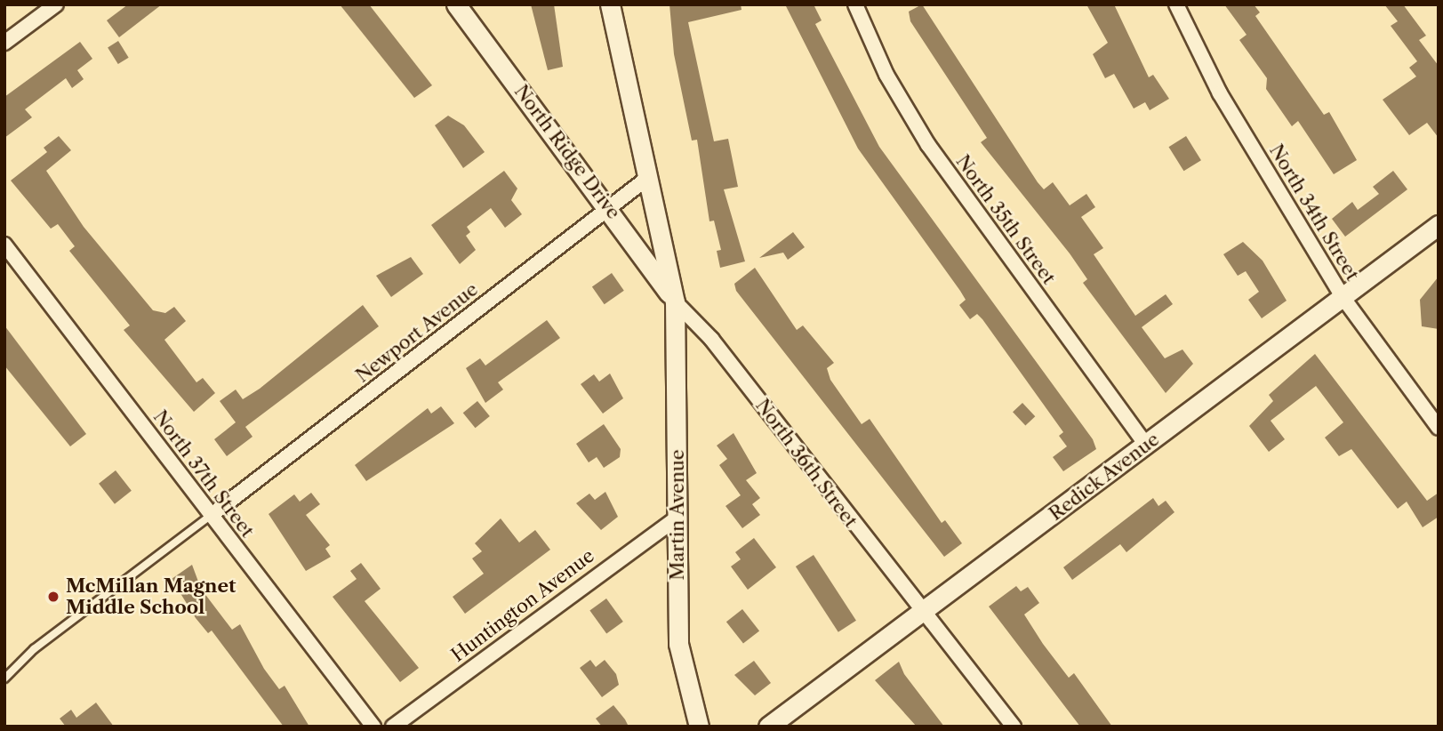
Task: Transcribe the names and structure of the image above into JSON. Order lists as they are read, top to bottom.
{
  "streets": {
    "street": [
      "North Ridge Drive",
      "North 34th Street",
      "North 35th Street",
      "Newport Avenue",
      "North 36th Street",
      "North 37th Street",
      "Redick Avenue",
      "Martin Avenue",
      "Huntington Avenue"
    ]
  },
  "crossings": [
    ["North Ridge Drive", "Newport Avenue"],
    ["North Ridge Drive", "North 36th Street"],
    ["North Ridge Drive", "Martin Avenue"],
    ["North 34th Street", "Redick Avenue"],
    ["North 35th Street", "Redick Avenue"],
    ["Newport Avenue", "North 37th Street"],
    ["North 36th Street", "Redick Avenue"],
    ["North 36th Street", "Martin Avenue"],
    ["Martin Avenue", "Huntington Avenue"]
  ],
  "places": ["McMillan Magnet Middle School"]
}
